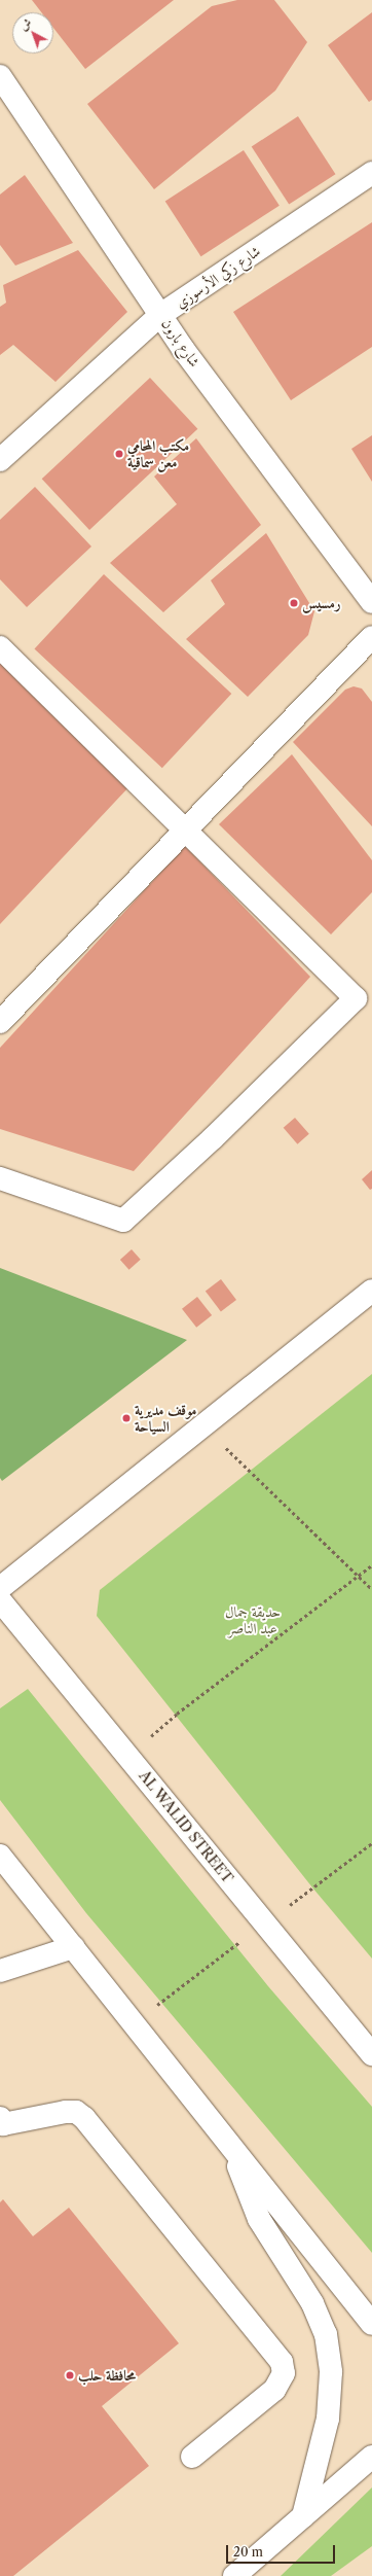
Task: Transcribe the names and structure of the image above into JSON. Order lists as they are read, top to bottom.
{
  "streets": {
    "street": ["شارع زكي الأرسوزي", "شارع بارون", "AL WALID STREET"]
  },
  "crossings": [
    ["شارع زكي الأرسوزي", "شارع بارون"]
  ],
  "parks": ["حديقة جمال عبد الناصر"],
  "places": [
    "مكتب المحامي معن سماقية",
    "رمسيس",
    "موقف مديرية السياحة",
    "محافظة حلب"
  ],
  "scale_bar": "20 m",
  "north": "top left"
}
